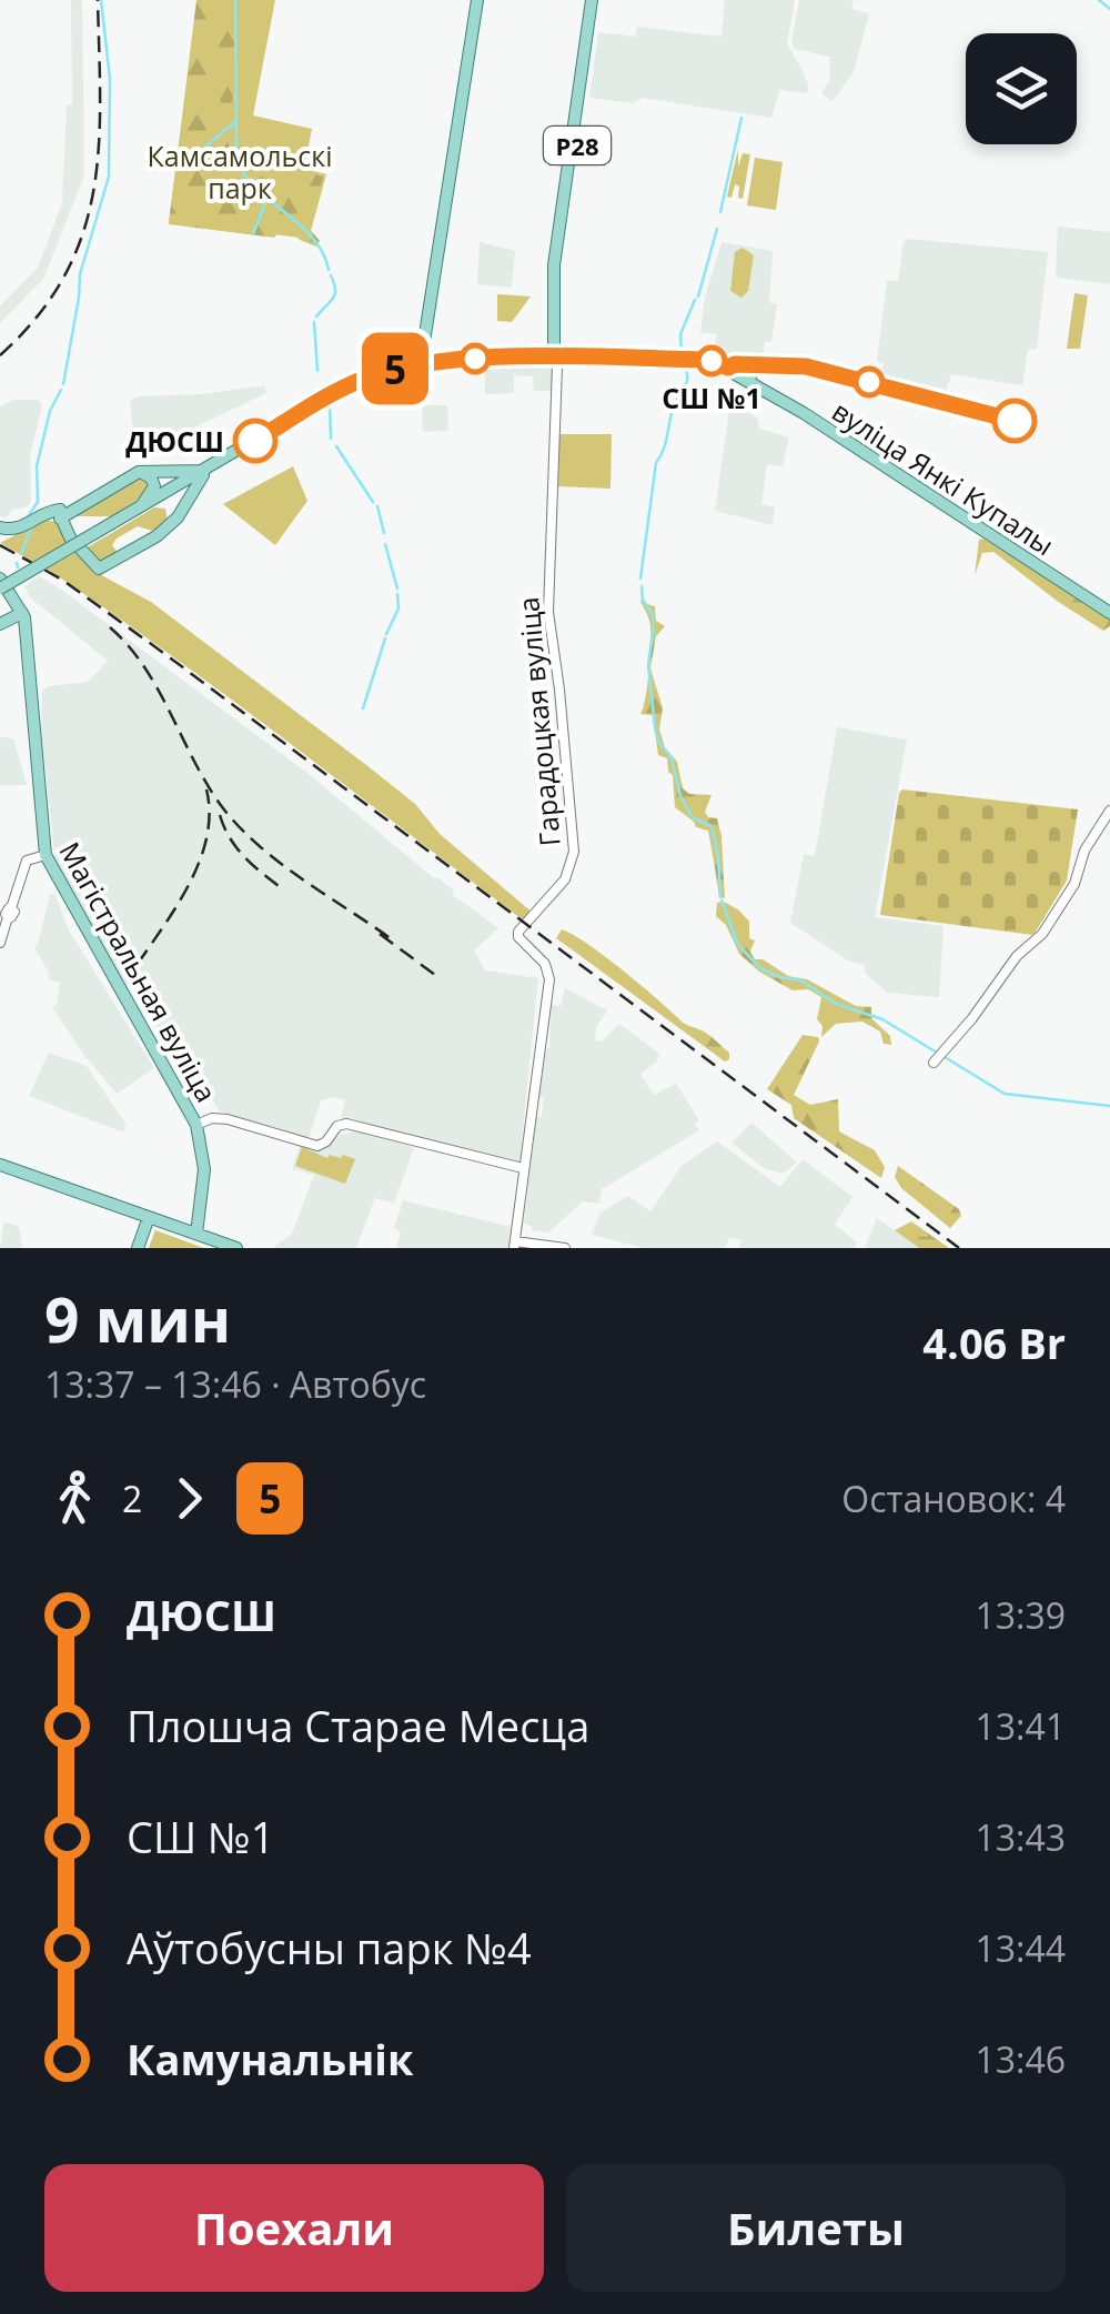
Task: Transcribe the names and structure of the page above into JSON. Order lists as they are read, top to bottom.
{
  "streets": {
    "main road": ["Р28", "вуліца Янкі Купалы", "Магістральная вуліца"],
    "street": ["Гарадоцкая вуліца"]
  },
  "crossings": [
    ["Р28", "вуліца Янкі Купалы"],
    ["Р28", "Гарадоцкая вуліца"],
    ["вуліца Янкі Купалы", "Гарадоцкая вуліца"]
  ],
  "parks": ["Камсамольскі парк"],
  "places": ["СШ №1", "ДЮСШ"],
  "lines": ["bus line 5"],
  "page": {
    "on_map": "5",
    "heading": ["9 мин", "13:37 – 13:46 · Автобус", "4.06 Br"],
    "legs": ["2", "5", "Остановок: 4"],
    "list": [
      {
        "name": "ДЮСШ",
        "value": "13:39"
      },
      {
        "name": "Плошча Старае Месца",
        "value": "13:41"
      },
      {
        "name": "СШ №1",
        "value": "13:43"
      },
      {
        "name": "Аўтобусны парк №4",
        "value": "13:44"
      },
      {
        "name": "Камунальнік",
        "value": "13:46"
      }
    ],
    "buttons": ["Поехали", "Билеты"]
  }
}
